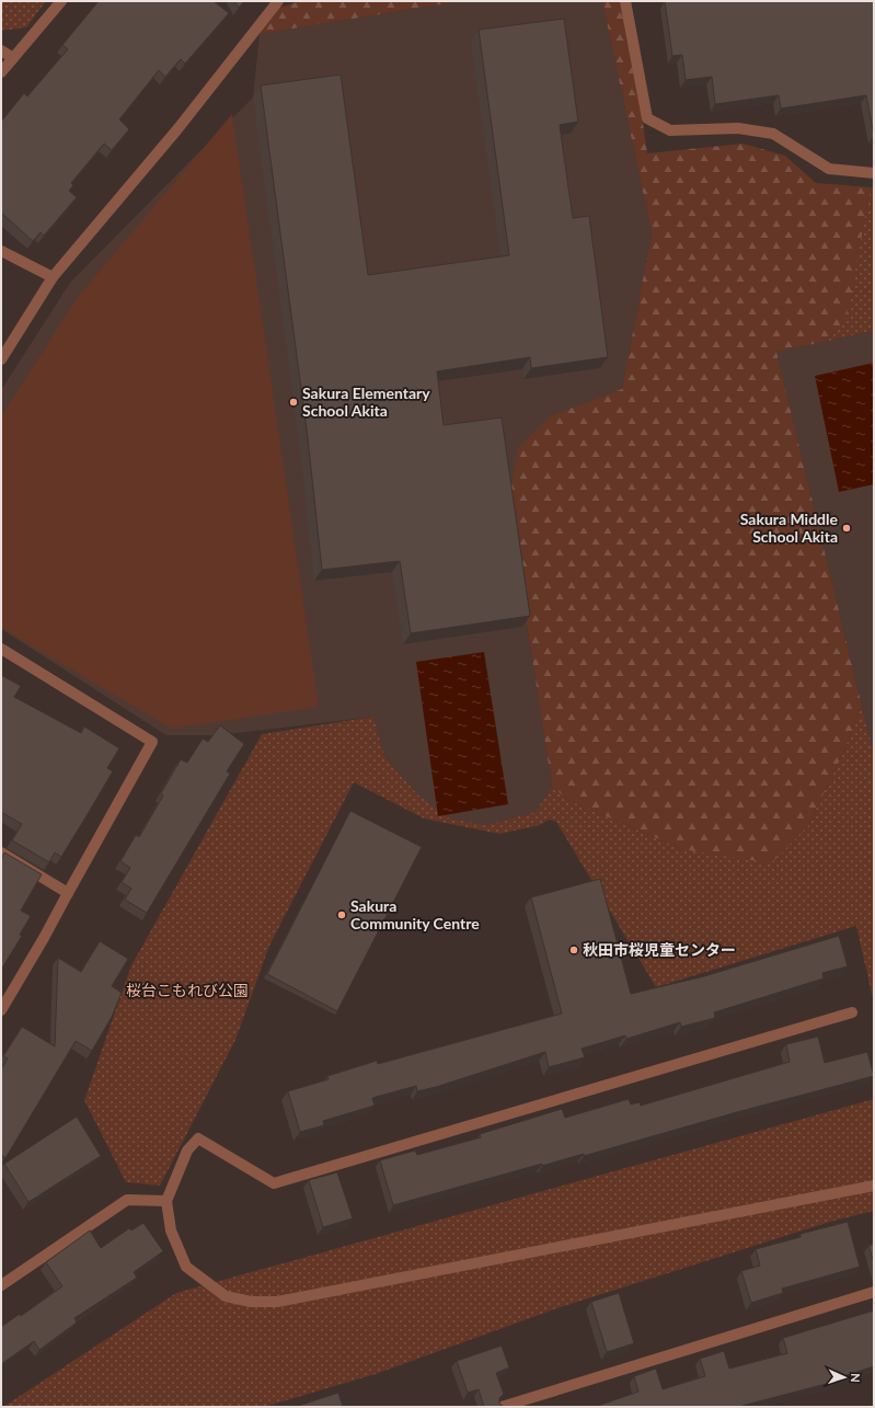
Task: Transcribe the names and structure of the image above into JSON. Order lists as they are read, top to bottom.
{
  "parks": ["桜台こもれび公園"],
  "places": [
    "Sakura Elementary School Akita",
    "Sakura Middle School Akita",
    "Sakura Community Centre",
    "秋田市桜児童センター"
  ],
  "north": "right"
}
